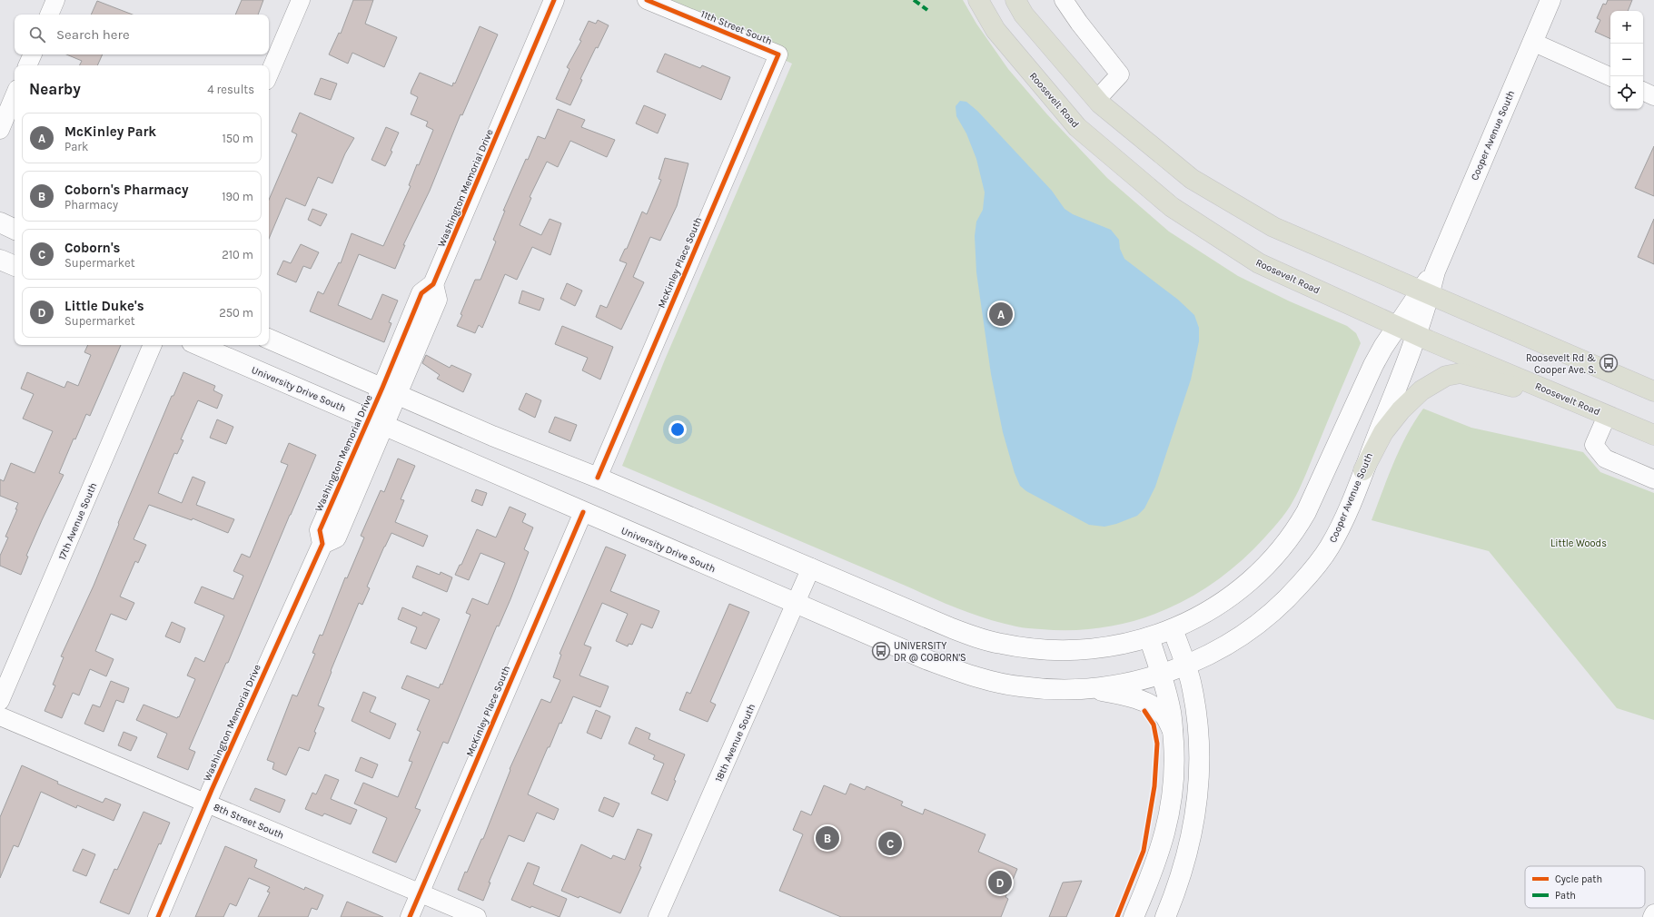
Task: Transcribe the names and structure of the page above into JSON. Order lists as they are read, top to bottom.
{
  "streets": {
    "main road": [
      "Roosevelt Road",
      "Cooper Avenue South",
      "Washington Memorial Drive",
      "University Drive South"
    ],
    "street": [
      "11th Street South",
      "McKinley Place South",
      "17th Avenue South",
      "18th Avenue South",
      "8th Street South"
    ]
  },
  "crossings": [
    ["11th Street South", "McKinley Place South"],
    ["Roosevelt Road", "Cooper Avenue South"],
    ["Cooper Avenue South", "University Drive South"],
    ["Washington Memorial Drive", "University Drive South"],
    ["Washington Memorial Drive", "8th Street South"],
    ["McKinley Place South", "University Drive South"],
    ["McKinley Place South", "8th Street South"],
    ["University Drive South", "18th Avenue South"]
  ],
  "parks": ["Little Woods"],
  "places": {
    "bus stop": ["Roosevelt Rd & Cooper Ave. S.", "UNIVERSITY DR @ COBORN'S"]
  },
  "legend": ["Cycle path", "Path"],
  "page": {
    "map_buttons": ["+", "−"],
    "search": "Search here",
    "heading": ["Nearby", "4 results"],
    "list": [
      {
        "mark": "A",
        "name": "McKinley Park",
        "note": "Park",
        "value": "150 m"
      },
      {
        "mark": "B",
        "name": "Coborn's Pharmacy",
        "note": "Pharmacy",
        "value": "190 m"
      },
      {
        "mark": "C",
        "name": "Coborn's",
        "note": "Supermarket",
        "value": "210 m"
      },
      {
        "mark": "D",
        "name": "Little Duke's",
        "note": "Supermarket",
        "value": "250 m"
      }
    ],
    "pins": [
      "A",
      "B",
      "C",
      "D"
    ]
  }
}
